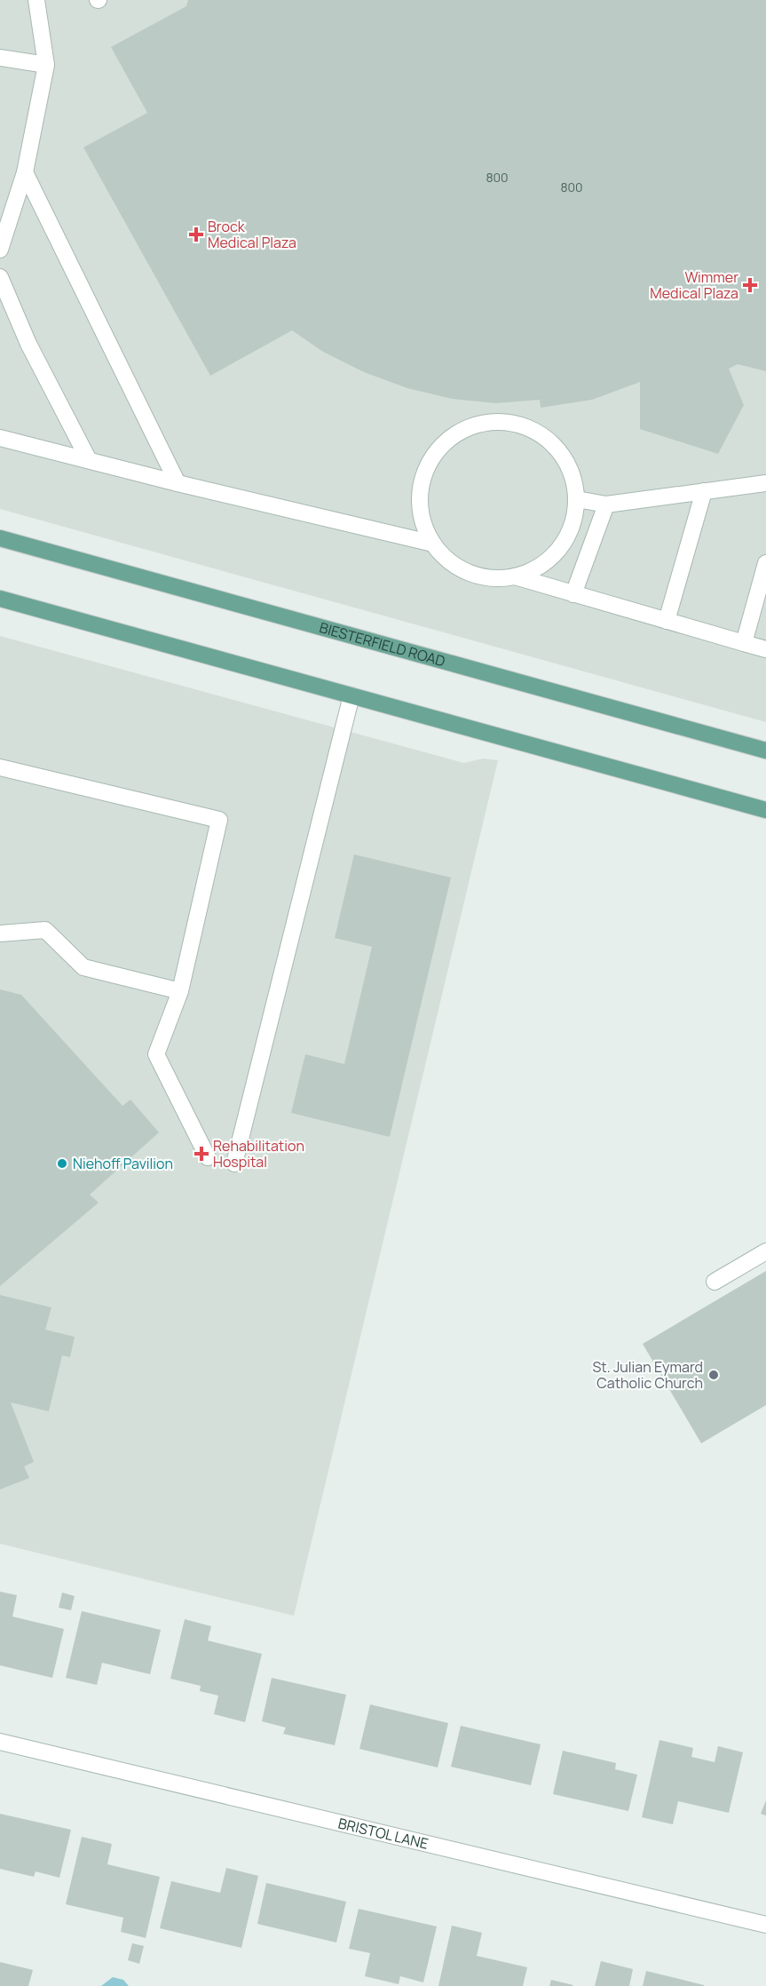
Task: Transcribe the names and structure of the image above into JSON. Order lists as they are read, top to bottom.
{
  "streets": {
    "main road": ["BIESTERFIELD ROAD"],
    "street": ["BRISTOL LANE"]
  },
  "places": {
    "health": ["Brock Medical Plaza", "Wimmer Medical Plaza", "Rehabilitation Hospital"],
    "other": ["Niehoff Pavilion", "St. Julian Eymard Catholic Church"]
  },
  "house_numbers": ["800", "800"]
}
